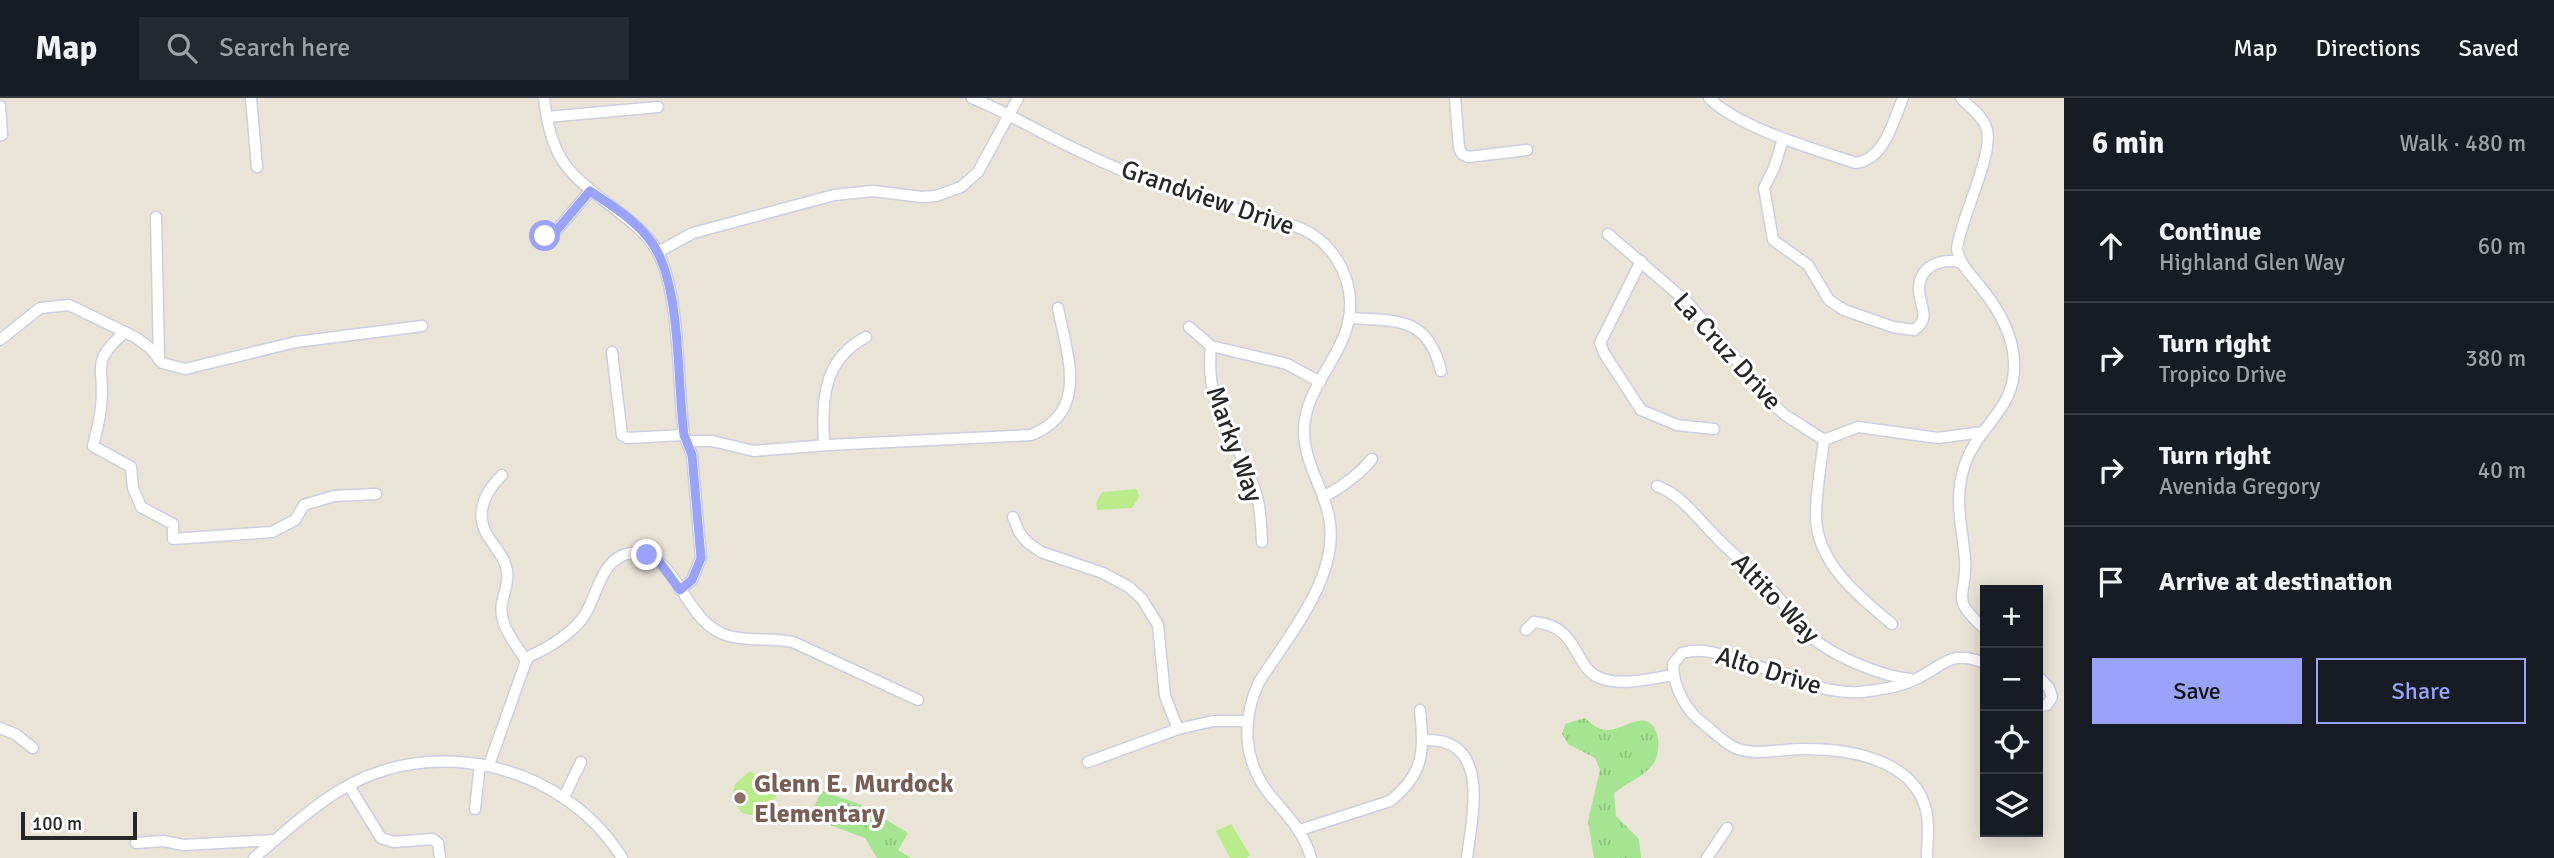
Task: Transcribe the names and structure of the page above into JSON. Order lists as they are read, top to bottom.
{
  "streets": {
    "street": [
      "Grandview Drive",
      "La Cruz Drive",
      "Marky Way",
      "Altito Way",
      "Alto Drive"
    ]
  },
  "crossings": [
    ["Altito Way", "Alto Drive"]
  ],
  "places": ["Glenn E. Murdock Elementary"],
  "scale_bar": "100 m",
  "page": {
    "header": "Map",
    "search": "Search here",
    "nav": ["Map", "Directions", "Saved"],
    "heading": ["6 min", "Walk · 480 m"],
    "list": [
      ["Continue", "Highland Glen Way", "60 m"],
      ["Turn right", "Tropico Drive", "380 m"],
      ["Turn right", "Avenida Gregory", "40 m"],
      "Arrive at destination"
    ],
    "map_buttons": ["+", "−"],
    "buttons": ["Save", "Share"],
    "scale": "100 m"
  }
}
